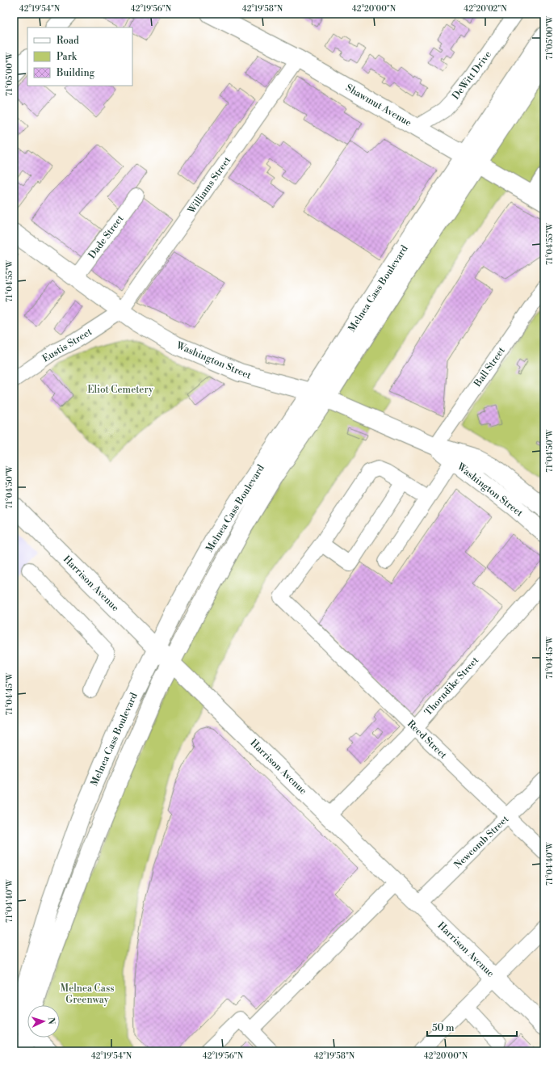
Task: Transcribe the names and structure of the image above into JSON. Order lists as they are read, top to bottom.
{
  "streets": {
    "main road": [
      "Shawmut Avenue",
      "Melnea Cass Boulevard",
      "Washington Street",
      "Harrison Avenue"
    ],
    "street": [
      "DeWitt Drive",
      "Williams Street",
      "Dade Street",
      "Eustis Street",
      "Ball Street",
      "Thorndike Street",
      "Reed Street",
      "Newcomb Street"
    ]
  },
  "crossings": [
    ["DeWitt Drive", "Shawmut Avenue"],
    ["Shawmut Avenue", "Williams Street"],
    ["Shawmut Avenue", "Melnea Cass Boulevard"],
    ["Williams Street", "Eustis Street"],
    ["Williams Street", "Washington Street"],
    ["Dade Street", "Washington Street"],
    ["Melnea Cass Boulevard", "Washington Street"],
    ["Melnea Cass Boulevard", "Harrison Avenue"],
    ["Eustis Street", "Washington Street"],
    ["Washington Street", "Ball Street"],
    ["Harrison Avenue", "Thorndike Street"],
    ["Harrison Avenue", "Newcomb Street"],
    ["Thorndike Street", "Reed Street"],
    ["Reed Street", "Newcomb Street"]
  ],
  "parks": ["Eliot Cemetery", "Melnea Cass Greenway"],
  "legend": ["Road", "Park", "Building"],
  "scale_bar": "50 m",
  "north": "right",
  "coordinates": [
    "42°19'54\"N",
    "42°19'56\"N",
    "42°19'58\"N",
    "42°20'00\"N",
    "42°20'02\"N",
    "71°05'00\"W",
    "71°04'55\"W",
    "71°04'50\"W",
    "71°04'45\"W",
    "71°04'40\"W"
  ]
}
